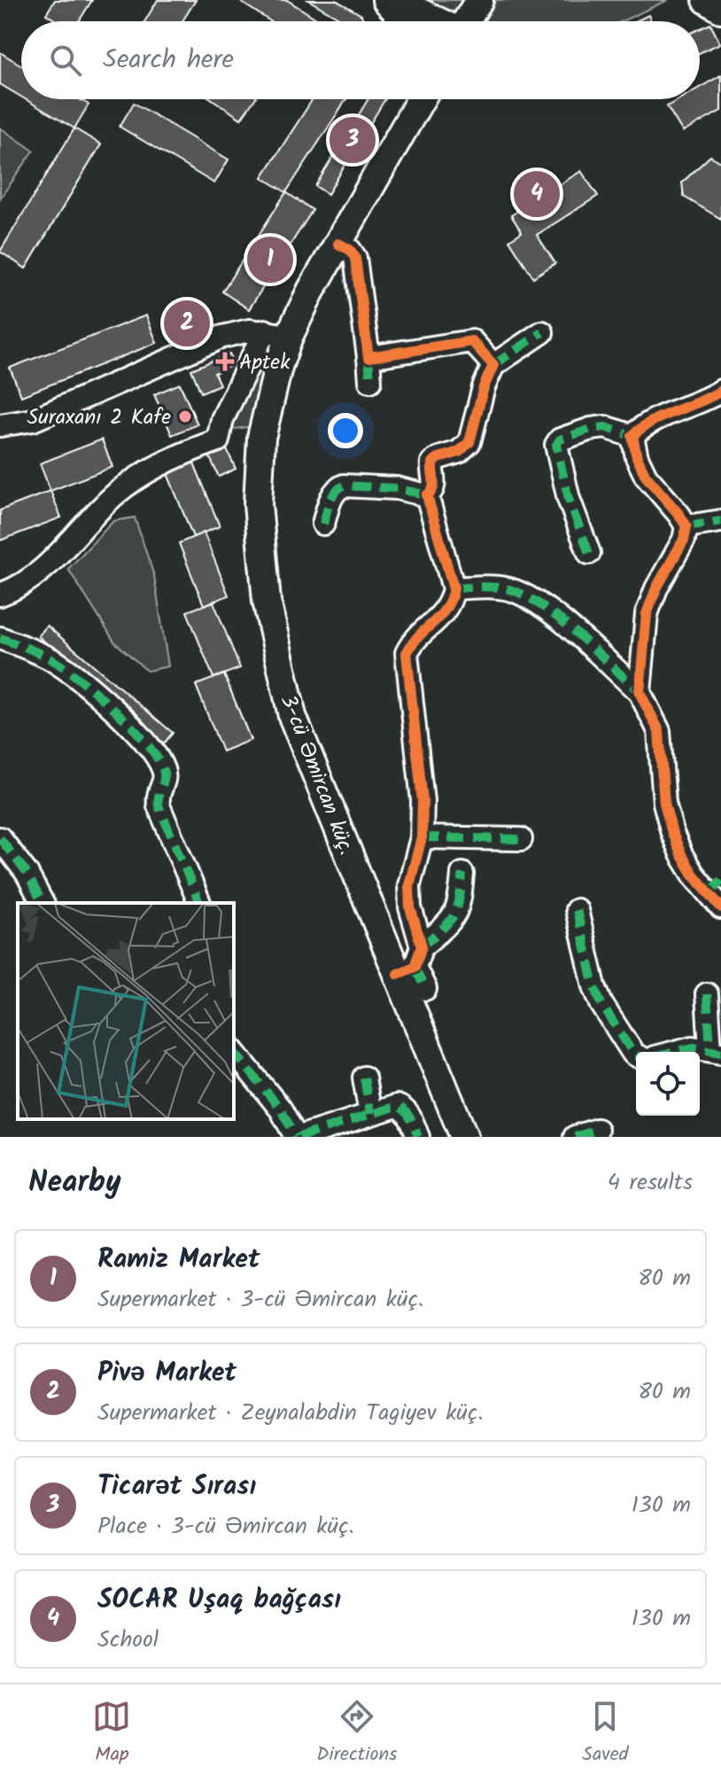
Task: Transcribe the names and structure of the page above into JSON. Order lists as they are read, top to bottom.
{
  "streets": {
    "main road": ["3-cü Əmircan küç."]
  },
  "places": {
    "health": ["Aptek"],
    "other": ["Suraxanı 2 Kafe"]
  },
  "page": {
    "search": "Search here",
    "pins": [
      "3",
      "4",
      "1",
      "2"
    ],
    "heading": ["Nearby", "4 results"],
    "list": [
      {
        "mark": "1",
        "name": "Ramiz Market",
        "note": "Supermarket · 3-cü Əmircan küç.",
        "value": "80 m"
      },
      {
        "mark": "2",
        "name": "Pivə Market",
        "note": "Supermarket · Zeynalabdin Tagiyev küç.",
        "value": "80 m"
      },
      {
        "mark": "3",
        "name": "Ticarət Sırası",
        "note": "Place · 3-cü Əmircan küç.",
        "value": "130 m"
      },
      {
        "mark": "4",
        "name": "SOCAR Uşaq bağçası",
        "note": "School",
        "value": "130 m"
      }
    ],
    "nav": ["Map", "Directions", "Saved"]
  }
}
